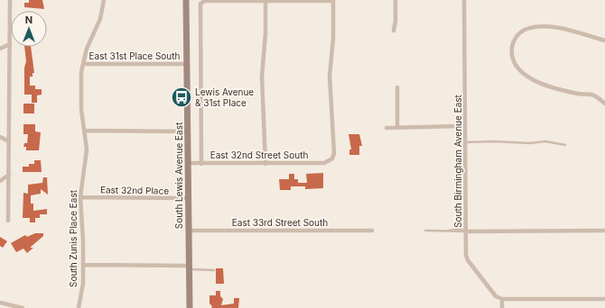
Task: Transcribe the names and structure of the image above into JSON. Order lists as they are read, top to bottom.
{
  "streets": {
    "main road": ["South Lewis Avenue East"],
    "street": [
      "East 31st Place South",
      "East 32nd Street South",
      "South Birmingham Avenue East",
      "East 32nd Place",
      "East 33rd Street South",
      "South Zunis Place East"
    ]
  },
  "crossings": [
    ["East 31st Place South", "South Lewis Avenue East"],
    ["East 31st Place South", "South Zunis Place East"],
    ["East 32nd Street South", "South Lewis Avenue East"],
    ["South Lewis Avenue East", "East 32nd Place"],
    ["South Lewis Avenue East", "East 33rd Street South"],
    ["East 32nd Place", "South Zunis Place East"]
  ],
  "places": {
    "bus stop": ["Lewis Avenue & 31st Place"]
  },
  "north": "top"
}
